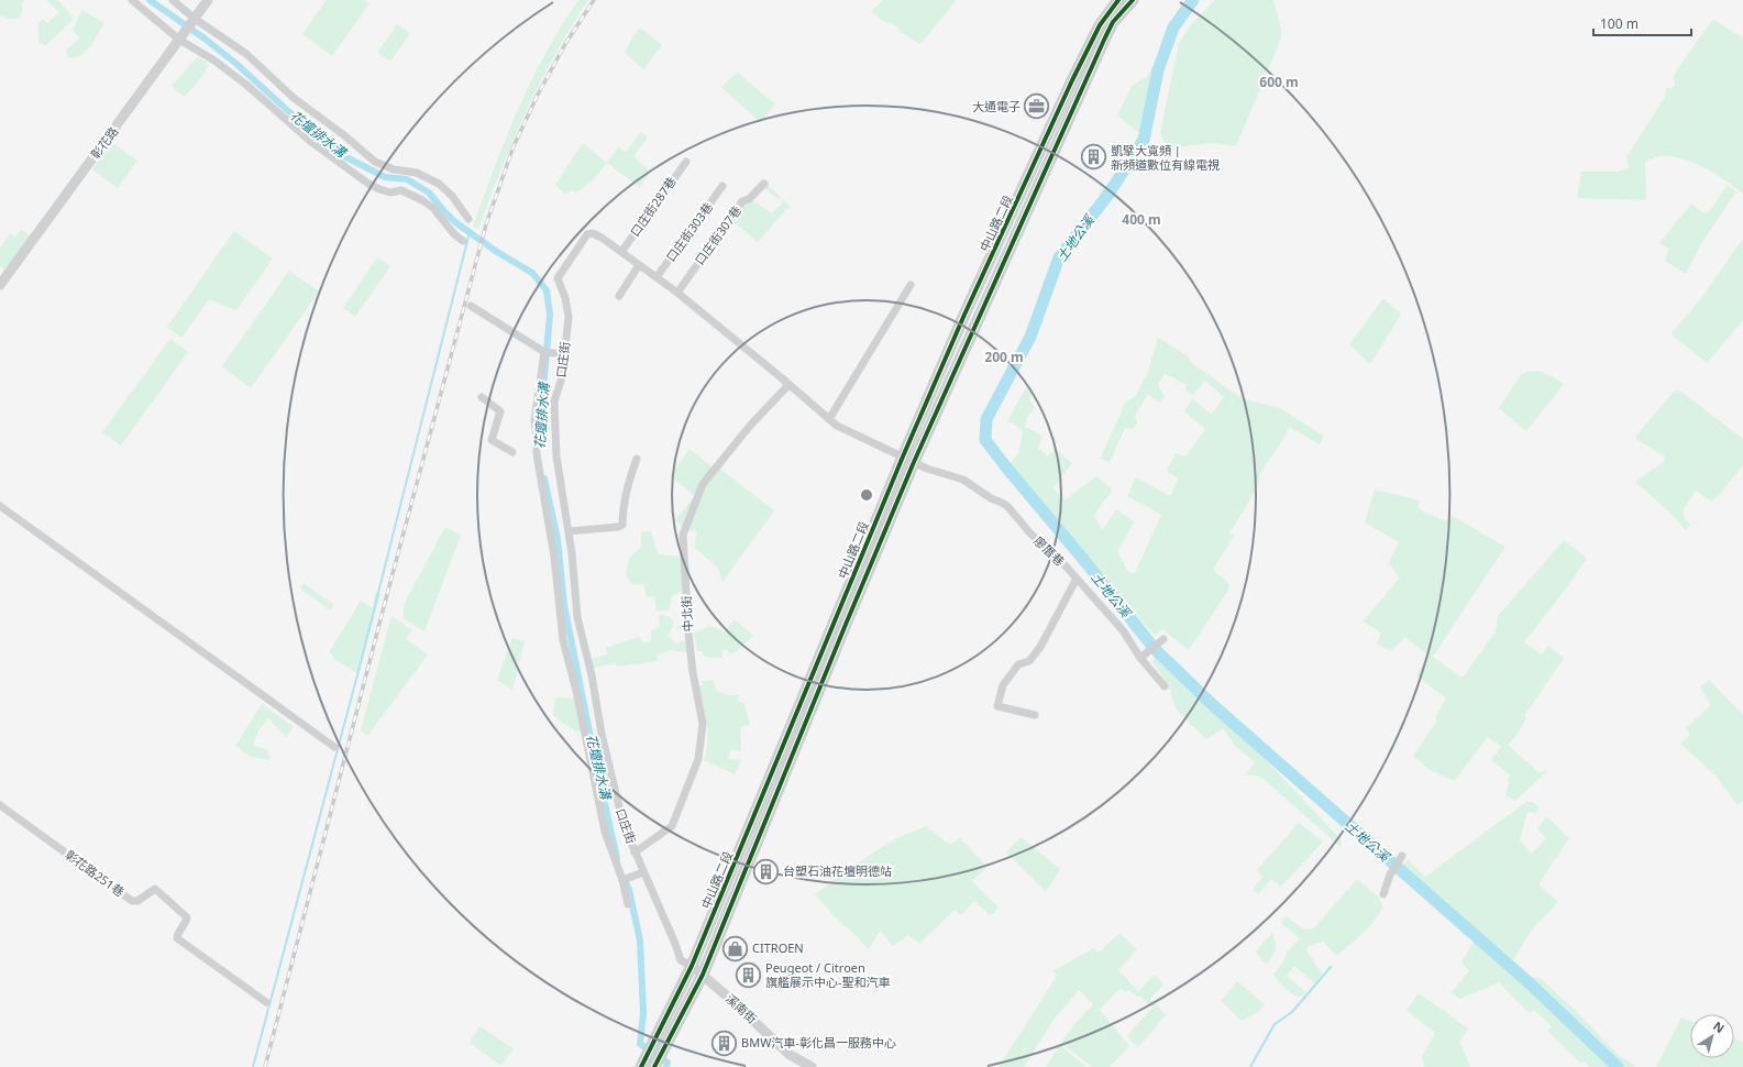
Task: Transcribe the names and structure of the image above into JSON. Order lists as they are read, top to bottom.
{
  "streets": {
    "main road": ["中山路二段"],
    "street": [
      "彰花路",
      "口庄街287巷",
      "口庄街303巷",
      "口庄街307巷",
      "口庄街",
      "廖厝巷",
      "中北街",
      "彰花路251巷",
      "溪南街"
    ]
  },
  "crossings": [
    ["口庄街287巷", "口庄街"],
    ["中山路二段", "口庄街"],
    ["中山路二段", "廖厝巷"],
    ["中山路二段", "溪南街"],
    ["口庄街303巷", "口庄街"],
    ["口庄街307巷", "口庄街"],
    ["口庄街", "廖厝巷"],
    ["口庄街", "中北街"],
    ["口庄街", "溪南街"]
  ],
  "water": ["花壇排水溝", "土地公溪"],
  "places": {
    "office": ["大通電子"],
    "building": [
      "凱擘大寬頻 | 新頻道數位有線電視",
      "台塑石油花壇明德站",
      "Peugeot / Citroen 旗艦展示中心-聖和汽車",
      "BMW汽車-彰化昌一服務中心"
    ],
    "shop": ["CITROEN"]
  },
  "scale_bar": "100 m",
  "north": "top right",
  "rings": ["600 m", "400 m", "200 m"]
}
